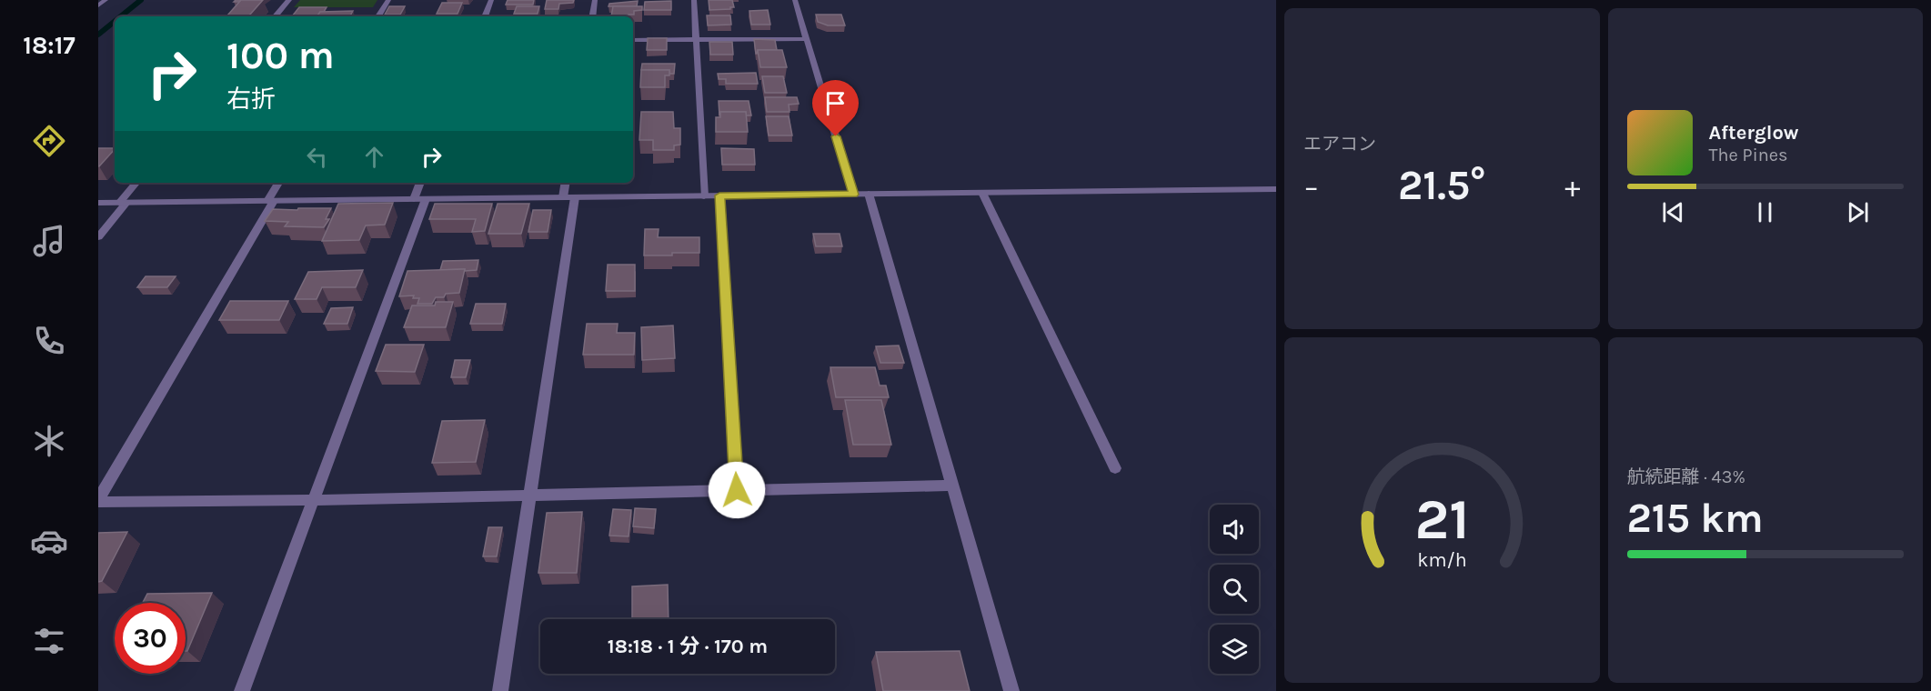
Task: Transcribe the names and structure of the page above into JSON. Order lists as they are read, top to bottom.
{
  "page": {
    "tabs": "18:17",
    "tile": [
      "エアコン",
      ["航続距離 · 43%", "215 km"]
    ],
    "turn": ["100 m", "右折"],
    "song": ["Afterglow", "The Pines"],
    "heat": ["−", "21.5°", "+"],
    "limit": "30",
    "trip": "18:18 · 1 分 · 170 m",
    "gauge": ["21", "km/h"]
  }
}
